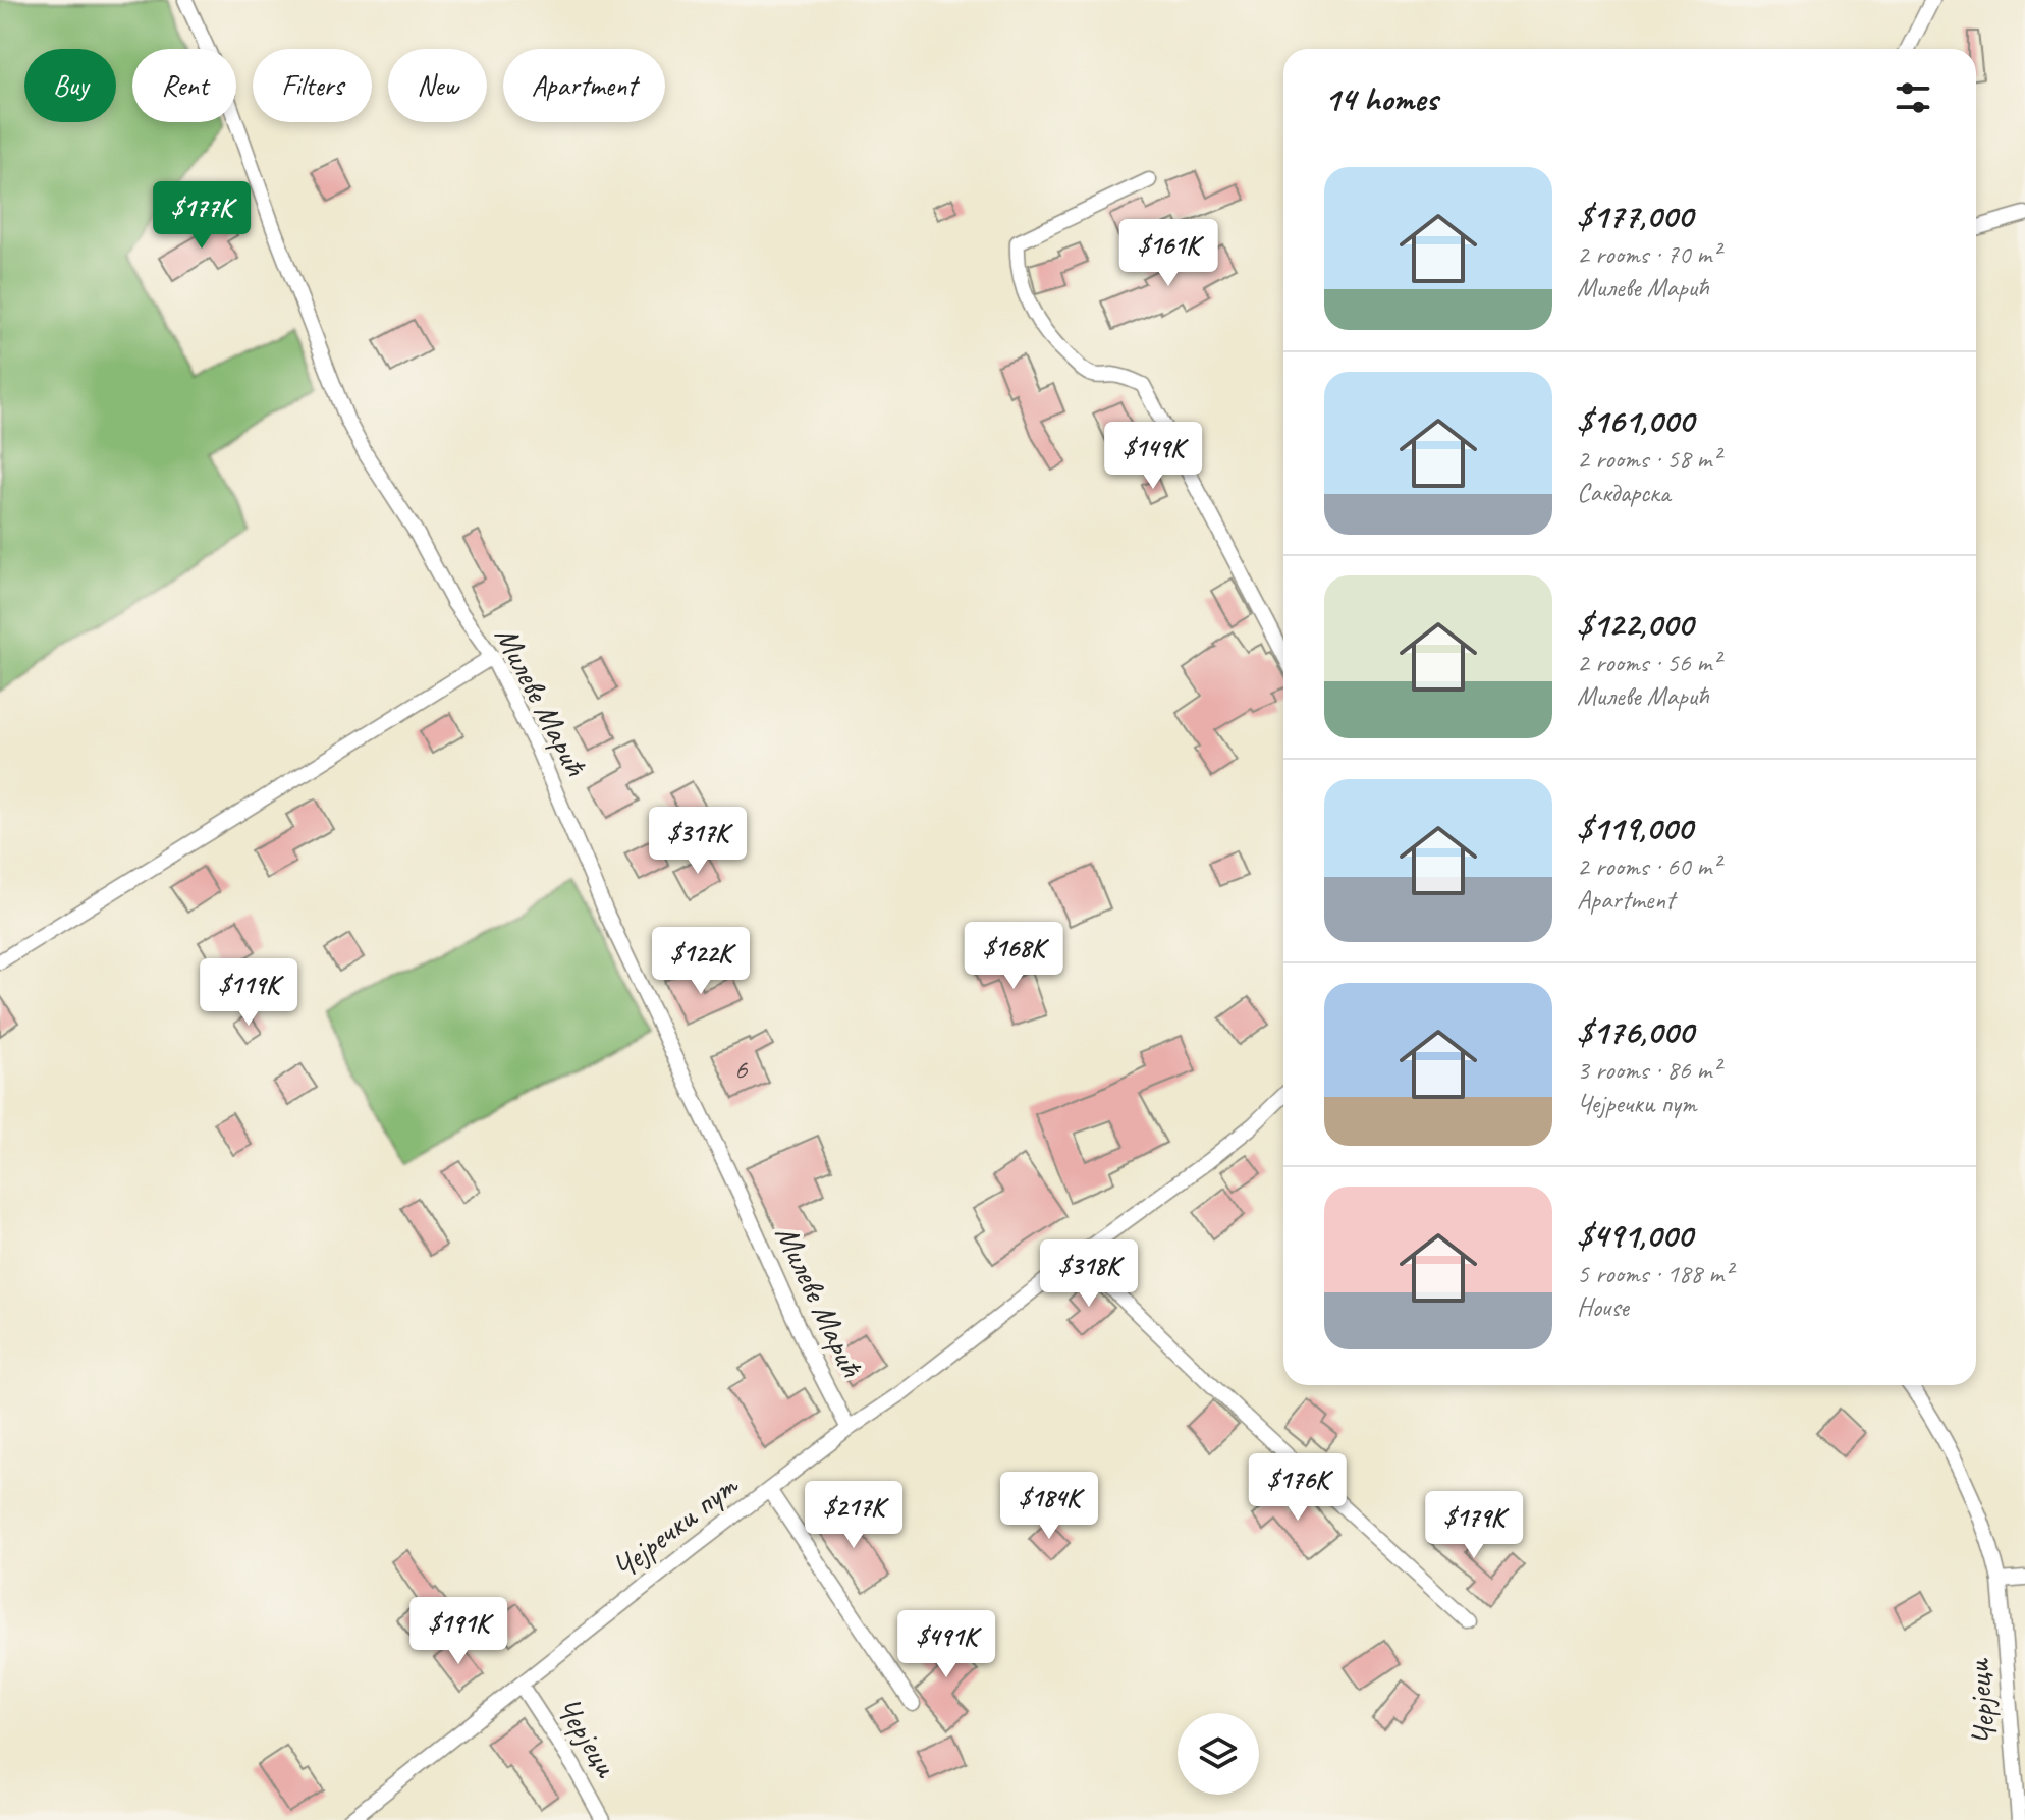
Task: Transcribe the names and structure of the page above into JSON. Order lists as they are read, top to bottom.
{
  "streets": {
    "street": ["Милеве Мaрић", "Чејречки пут", "Черјеци"]
  },
  "crossings": [
    ["Милеве Мaрић", "Чејречки пут"],
    ["Чејречки пут", "Черјеци"]
  ],
  "house_numbers": ["6"],
  "page": {
    "chip": [
      "Buy",
      "Rent",
      "Filters",
      "New",
      "Apartment"
    ],
    "heading": "14 homes",
    "list": [
      {
        "name": "$177,000",
        "note": "2 rooms · 70 m² · Милеве Мaрић"
      },
      {
        "name": "$161,000",
        "note": "2 rooms · 58 m² · Сакдарска"
      },
      {
        "name": "$122,000",
        "note": "2 rooms · 56 m² · Милеве Мaрић"
      },
      {
        "name": "$119,000",
        "note": "2 rooms · 60 m² · Apartment"
      },
      {
        "name": "$176,000",
        "note": "3 rooms · 86 m² · Чејречки пут"
      },
      {
        "name": "$491,000",
        "note": "5 rooms · 188 m² · House"
      }
    ],
    "price": [
      "$177K",
      "$161K",
      "$149K",
      "$317K",
      "$168K",
      "$122K",
      "$119K",
      "$318K",
      "$176K",
      "$184K",
      "$217K",
      "$179K",
      "$191K",
      "$491K"
    ]
  }
}
